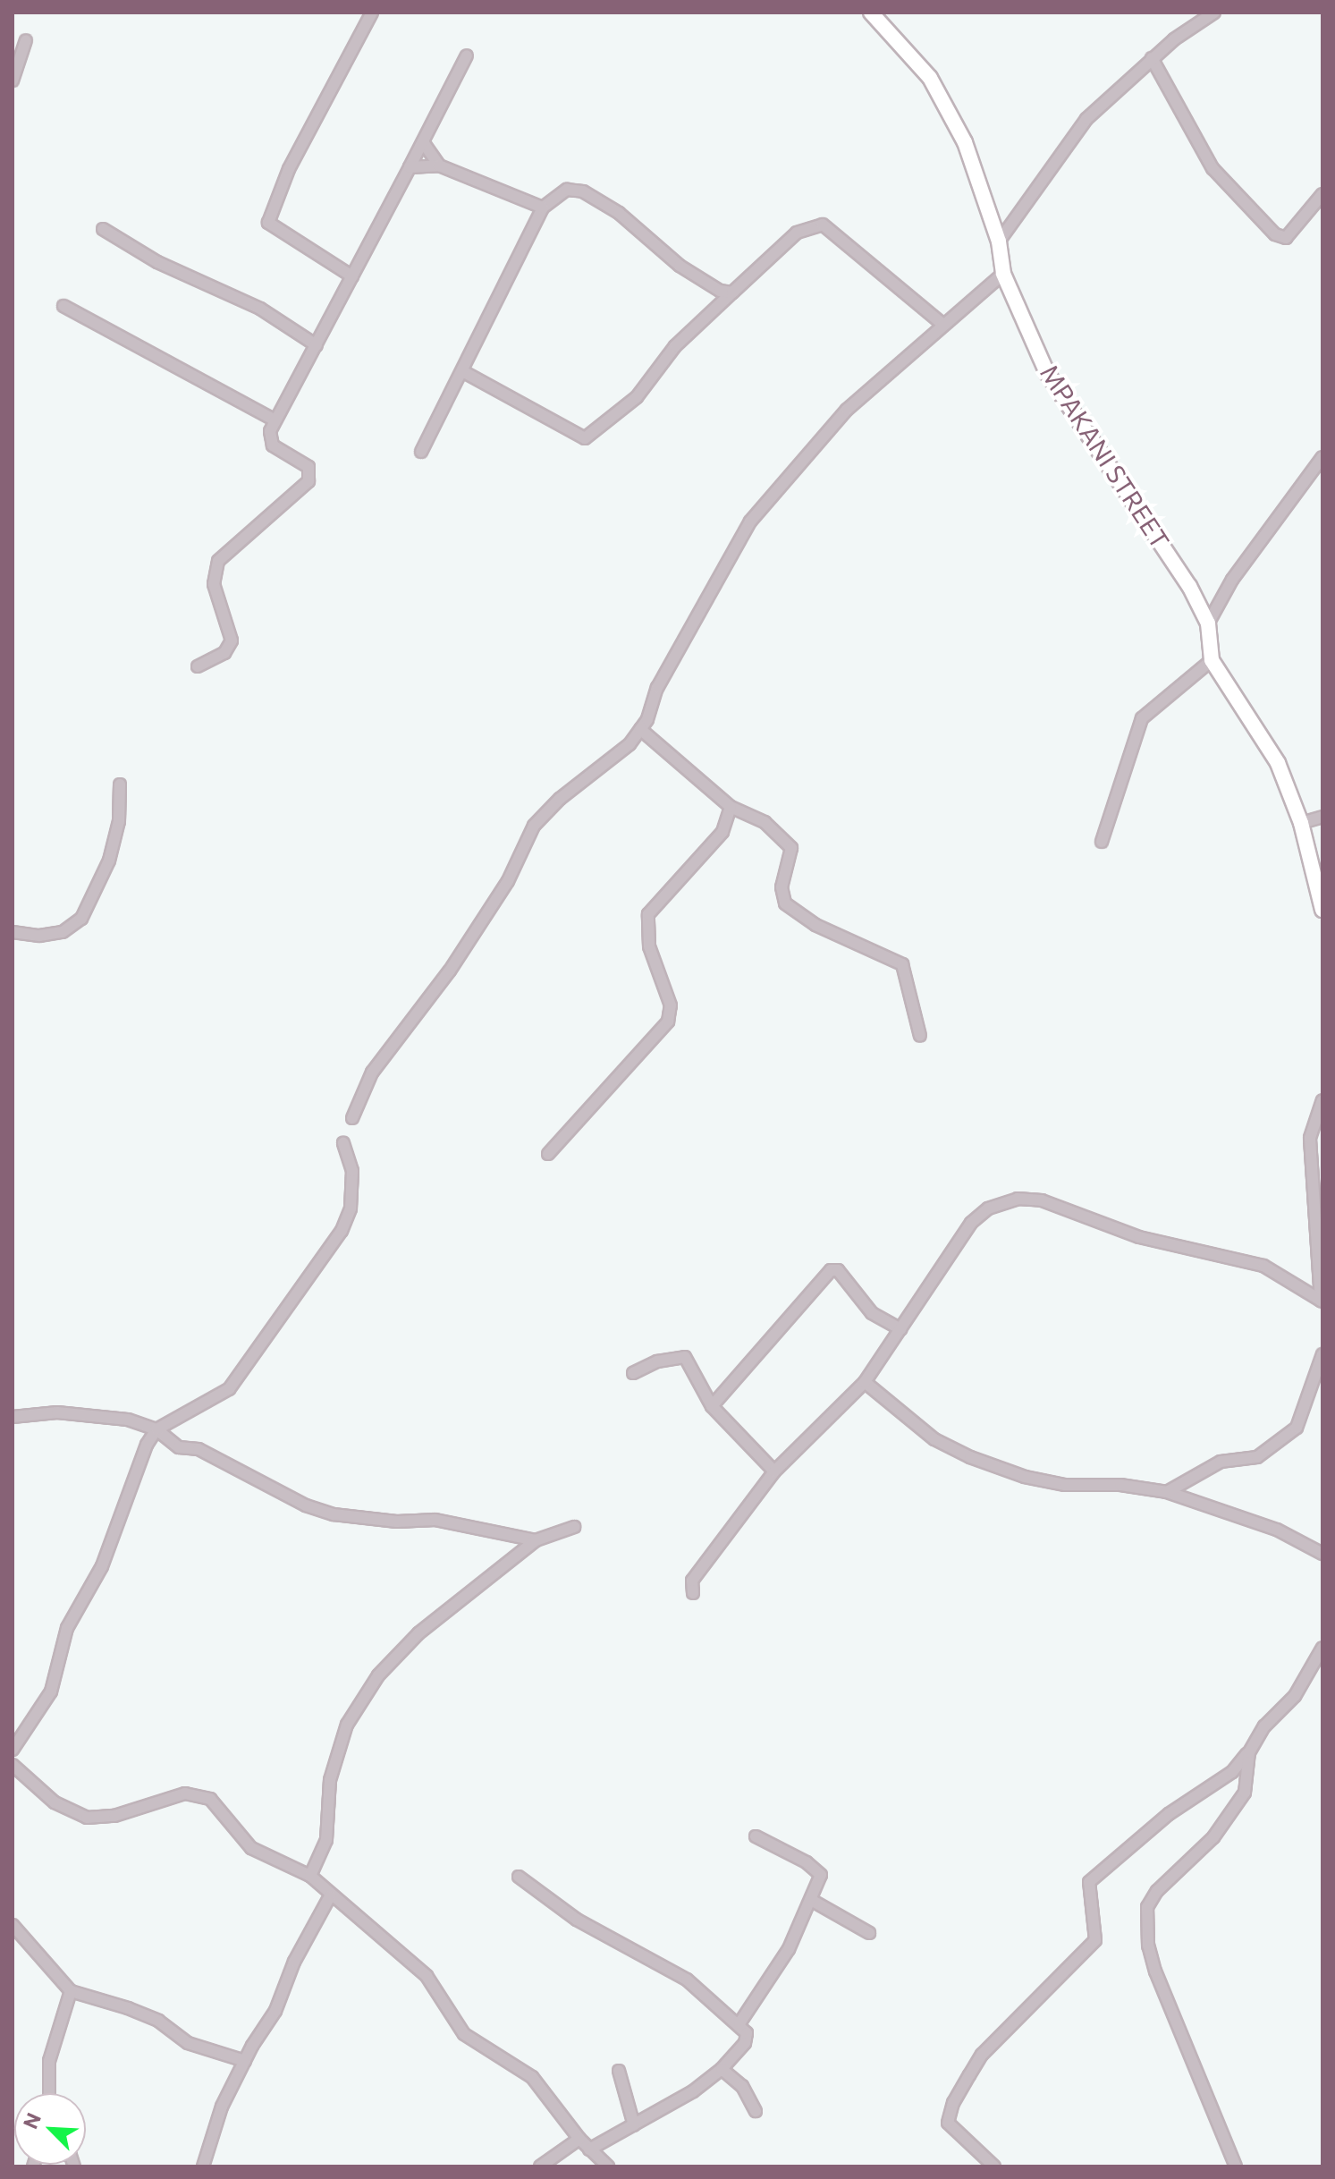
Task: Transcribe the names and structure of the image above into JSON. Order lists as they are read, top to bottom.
{
  "streets": {
    "street": ["MPAKANI STREET"]
  },
  "north": "top left"
}
